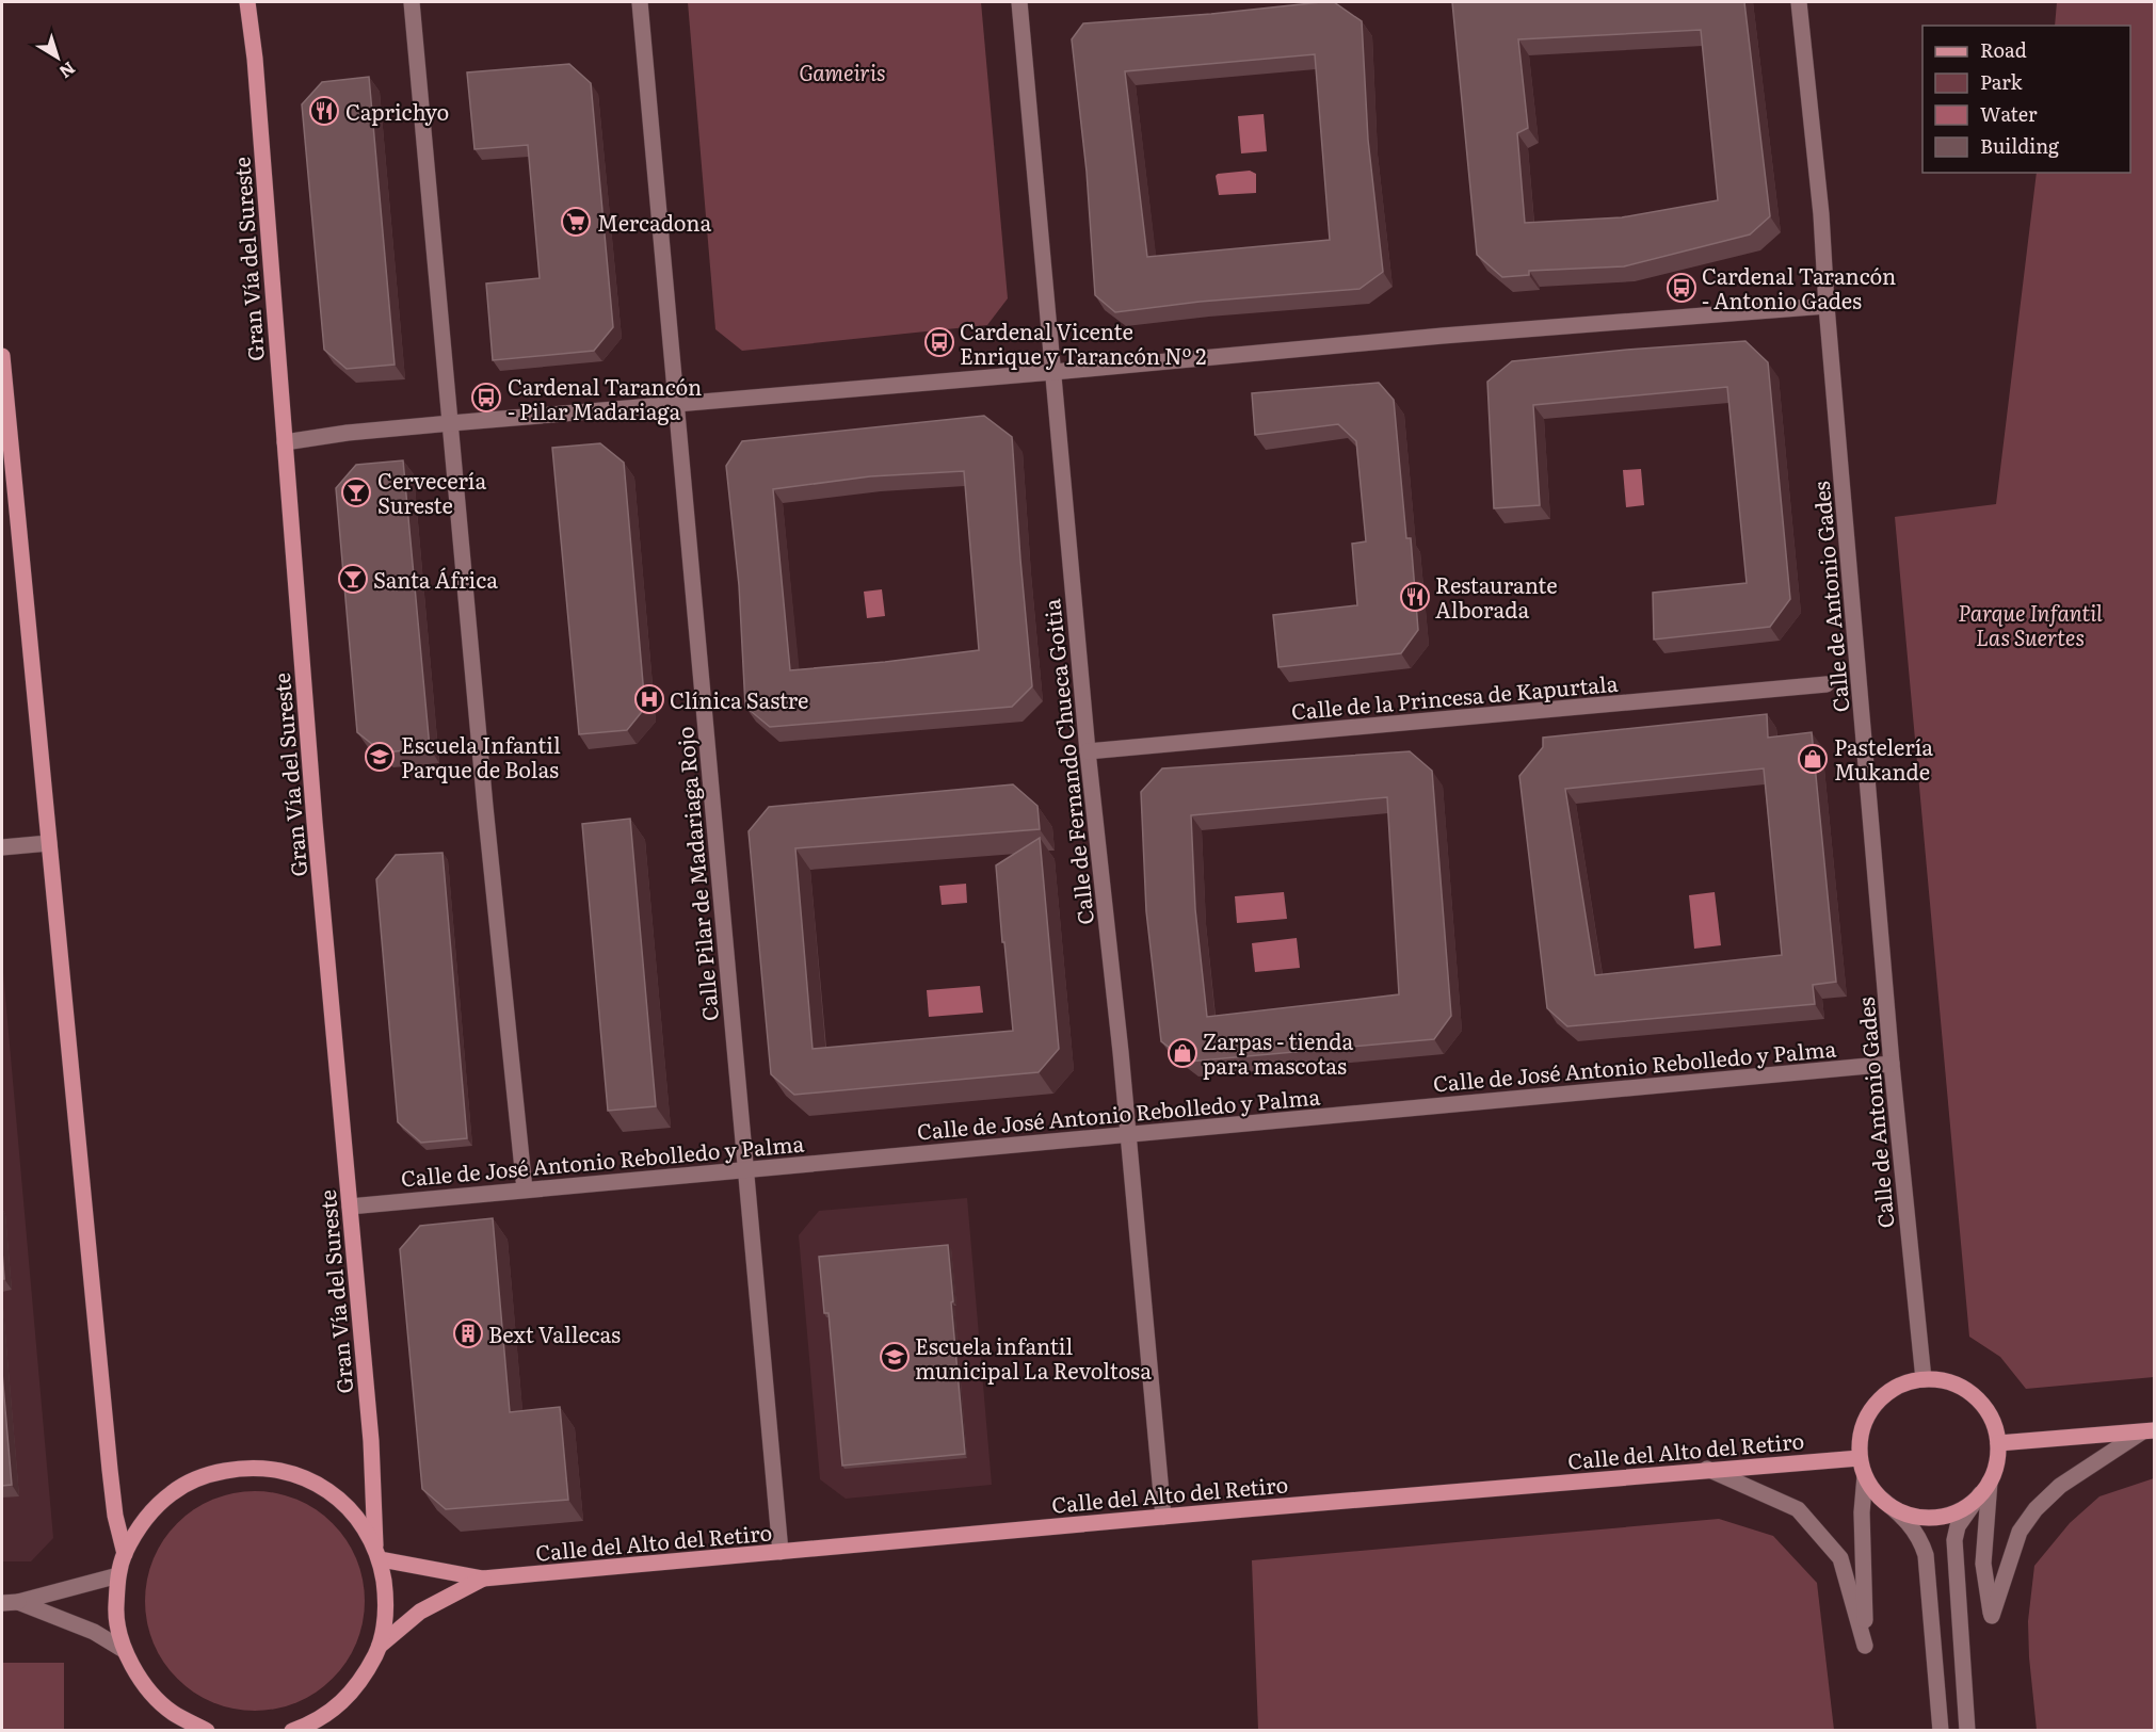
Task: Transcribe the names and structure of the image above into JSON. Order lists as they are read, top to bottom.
{
  "streets": {
    "main road": ["Gran Vía del Sureste", "Calle del Alto del Retiro"],
    "street": [
      "Calle de Antonio Gades",
      "Calle de la Princesa de Kapurtala",
      "Calle de Fernando Chueca Goitia",
      "Calle Pilar de Madariaga Rojo",
      "Calle de José Antonio Rebolledo y Palma"
    ]
  },
  "crossings": [
    ["Gran Vía del Sureste", "Calle de José Antonio Rebolledo y Palma"],
    ["Gran Vía del Sureste", "Calle del Alto del Retiro"],
    ["Calle de Antonio Gades", "Calle de José Antonio Rebolledo y Palma"],
    ["Calle de Antonio Gades", "Calle del Alto del Retiro"],
    ["Calle de la Princesa de Kapurtala", "Calle de Fernando Chueca Goitia"],
    ["Calle de Fernando Chueca Goitia", "Calle de José Antonio Rebolledo y Palma"],
    ["Calle de Fernando Chueca Goitia", "Calle del Alto del Retiro"],
    ["Calle Pilar de Madariaga Rojo", "Calle de José Antonio Rebolledo y Palma"],
    ["Calle Pilar de Madariaga Rojo", "Calle del Alto del Retiro"]
  ],
  "parks": ["Gameiris", "Parque Infantil Las Suertes"],
  "places": {
    "restaurant": ["Caprichyo", "Restaurante Alborada"],
    "supermarket": ["Mercadona"],
    "bus stop": ["Cardenal Tarancón - Antonio Gades", "Cardenal Vicente Enrique y Tarancón Nº 2", "Cardenal Tarancón - Pilar Madariaga"],
    "bar": ["Cervecería Sureste", "Santa África"],
    "hospital": ["Clínica Sastre"],
    "school or university": ["Escuela Infantil Parque de Bolas", "Escuela infantil municipal La Revoltosa"],
    "shop": ["Pastelería Mukande", "Zarpas - tienda para mascotas"],
    "building": ["Bext Vallecas"]
  },
  "legend": [
    "Road",
    "Park",
    "Water",
    "Building"
  ],
  "north": "bottom right"
}
